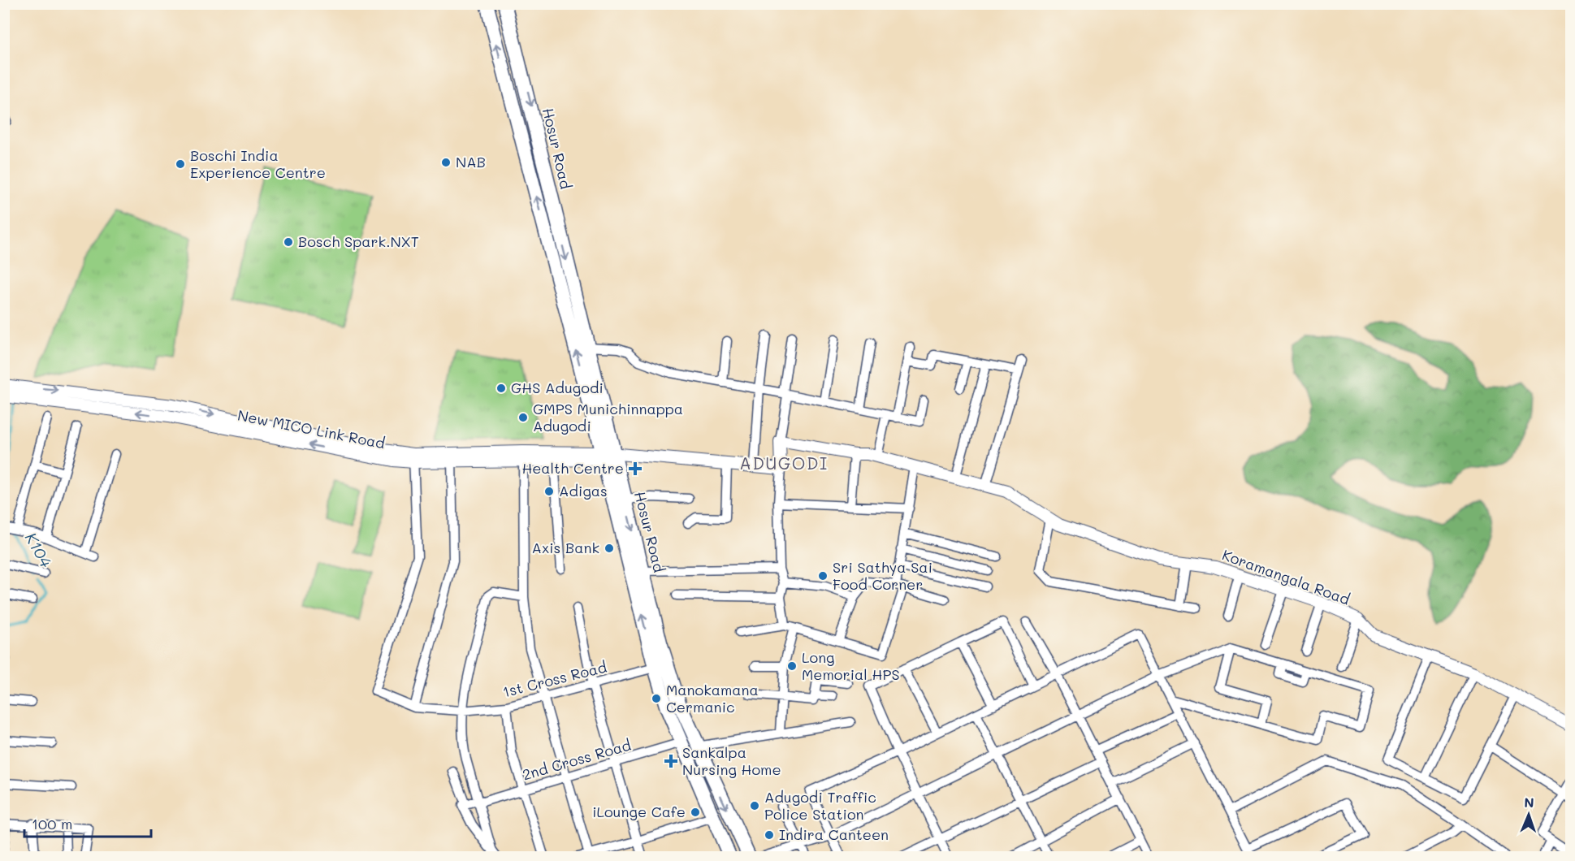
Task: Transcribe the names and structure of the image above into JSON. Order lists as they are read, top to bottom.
{
  "streets": {
    "main road": ["Hosur Road"],
    "street": [
      "New MICO Link Road",
      "Koramangala Road",
      "1st Cross Road",
      "2nd Cross Road"
    ]
  },
  "crossings": [
    ["Hosur Road", "New MICO Link Road"],
    ["Hosur Road", "1st Cross Road"],
    ["Hosur Road", "2nd Cross Road"],
    ["New MICO Link Road", "1st Cross Road"]
  ],
  "districts": ["ADUGODI"],
  "water": ["K104"],
  "places": {
    "other": [
      "NAB",
      "Boschi India Experience Centre",
      "Bosch Spark.NXT",
      "GHS Adugodi",
      "GMPS Munichinnappa Adugodi",
      "Adigas",
      "Axis Bank",
      "Sri Sathya Sai Food Corner",
      "Long Memorial HPS",
      "Manokamana Cermanic",
      "Adugodi Traffic Police Station",
      "iLounge Cafe",
      "Indira Canteen"
    ],
    "health": ["Health Centre", "Sankalpa Nursing Home"]
  },
  "scale_bar": "100 m",
  "north": "top"
}
